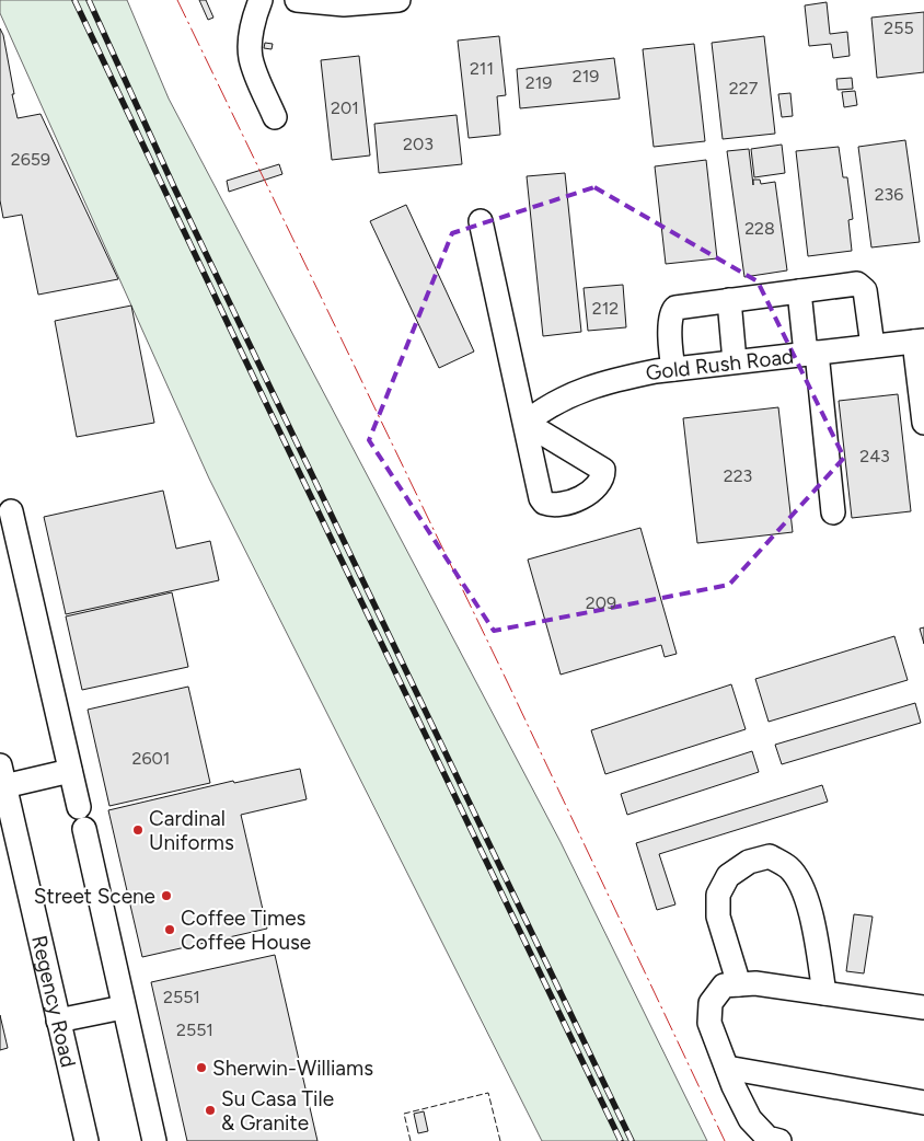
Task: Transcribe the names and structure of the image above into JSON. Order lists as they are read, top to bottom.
{
  "streets": {
    "street": ["Gold Rush Road", "Regency Road"]
  },
  "places": [
    "Cardinal Uniforms",
    "Street Scene",
    "Coffee Times Coffee House",
    "Sherwin-Williams",
    "Su Casa Tile & Granite"
  ],
  "house_numbers": [
    "255",
    "211",
    "219",
    "219",
    "227",
    "201",
    "203",
    "2659",
    "236",
    "228",
    "212",
    "243",
    "223",
    "209",
    "2601",
    "2551",
    "2551"
  ]
}
